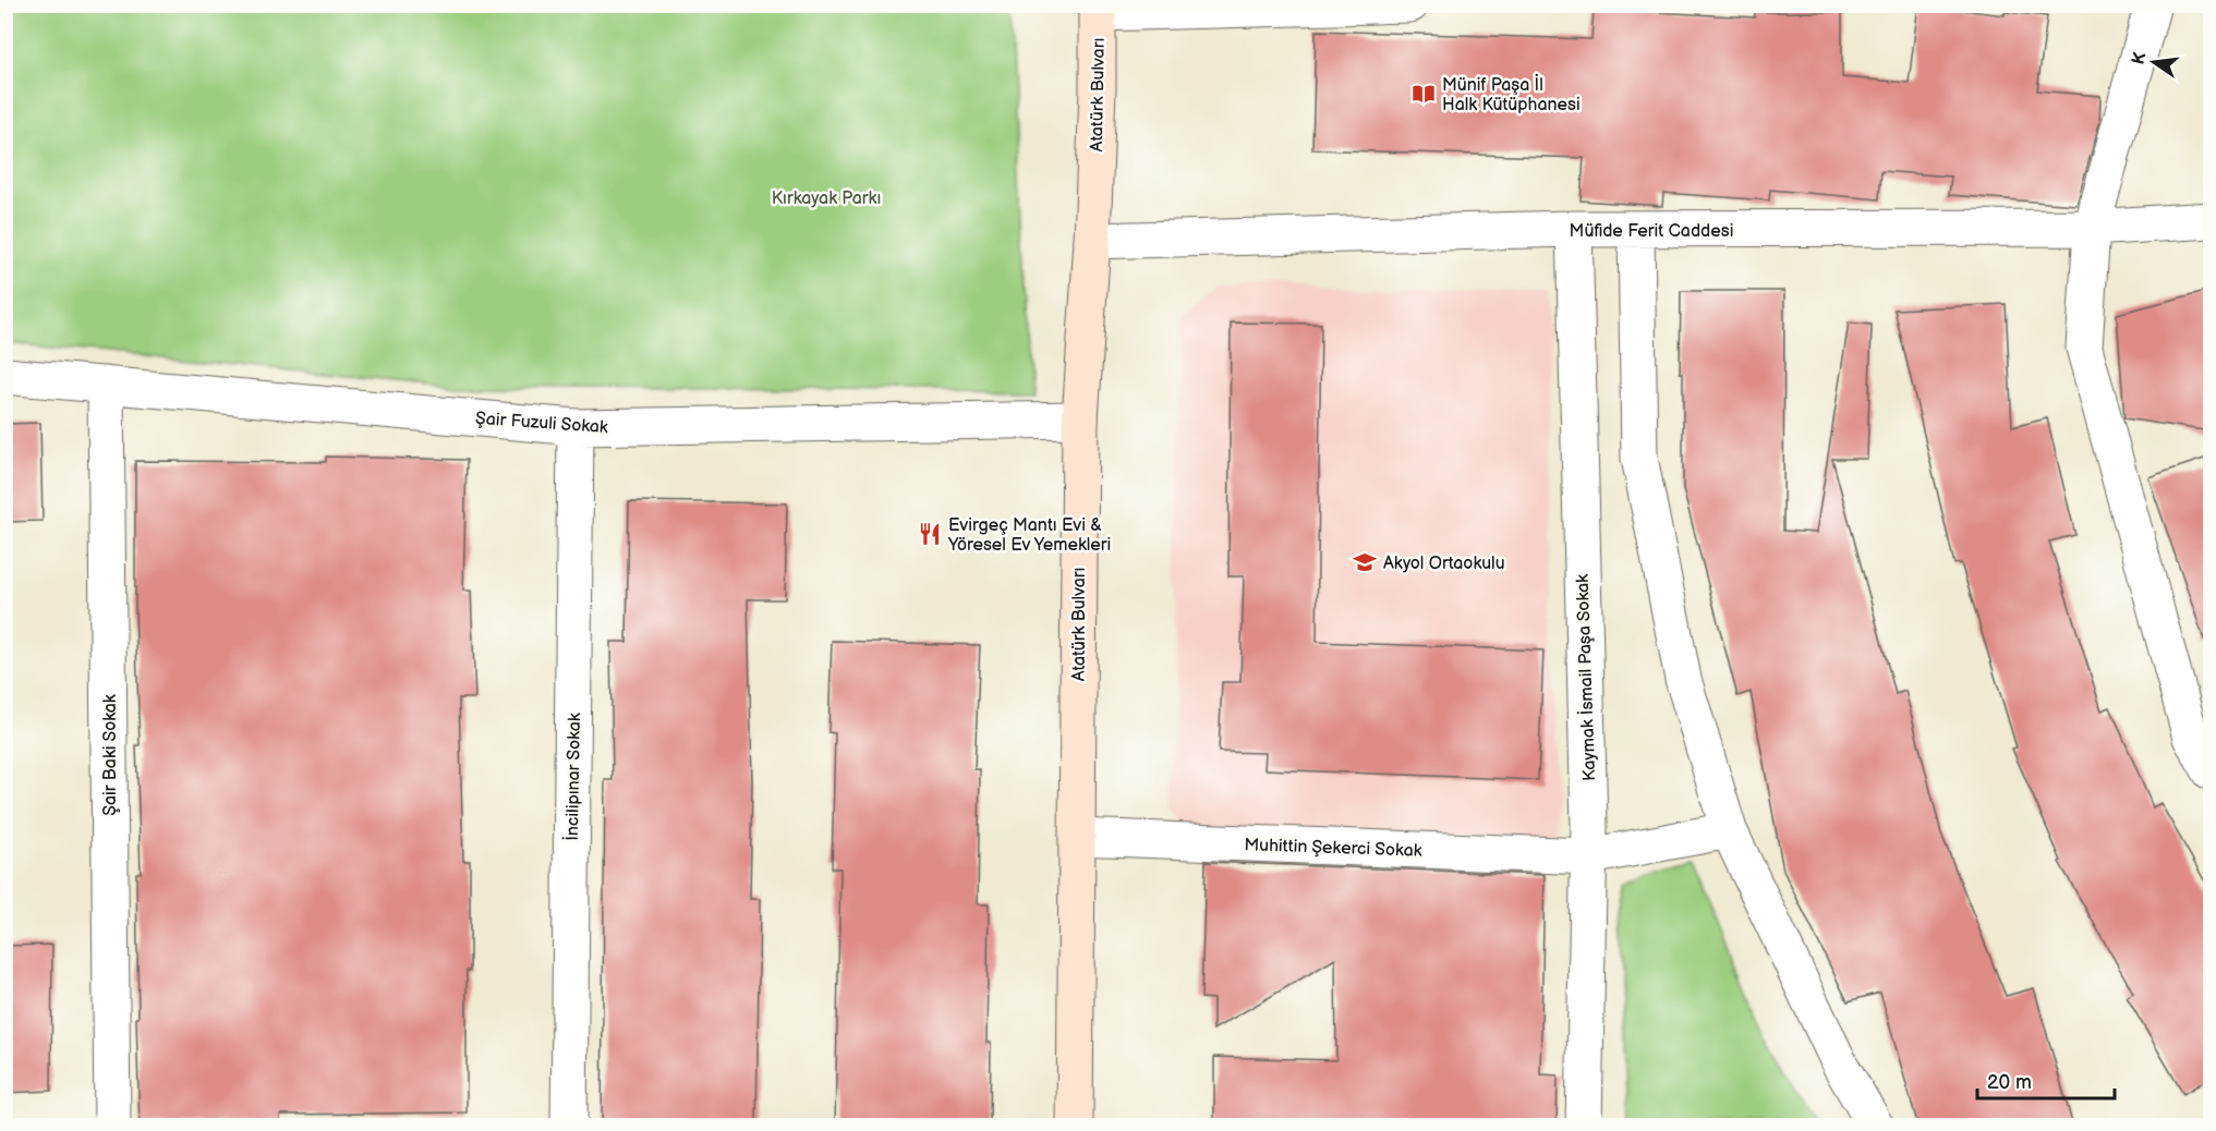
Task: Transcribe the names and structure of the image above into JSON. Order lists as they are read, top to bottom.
{
  "streets": {
    "main road": ["Atatürk Bulvarı"],
    "street": [
      "Müfide Ferit Caddesi",
      "Şair Fuzuli Sokak",
      "Kaymak İsmail Paşa Sokak",
      "Şair Baki Sokak",
      "İncilipınar Sokak",
      "Muhittin Şekerci Sokak"
    ]
  },
  "crossings": [
    ["Atatürk Bulvarı", "Müfide Ferit Caddesi"],
    ["Atatürk Bulvarı", "Şair Fuzuli Sokak"],
    ["Atatürk Bulvarı", "Muhittin Şekerci Sokak"],
    ["Müfide Ferit Caddesi", "Kaymak İsmail Paşa Sokak"],
    ["Şair Fuzuli Sokak", "Şair Baki Sokak"],
    ["Şair Fuzuli Sokak", "İncilipınar Sokak"],
    ["Kaymak İsmail Paşa Sokak", "Muhittin Şekerci Sokak"]
  ],
  "parks": ["Kırkayak Parkı"],
  "places": {
    "library": ["Münif Paşa İl Halk Kütüphanesi"],
    "restaurant": ["Evirgeç Mantı Evi & Yöresel Ev Yemekleri"],
    "school or university": ["Akyol Ortaokulu"]
  },
  "scale_bar": "20 m",
  "north": "left"
}
